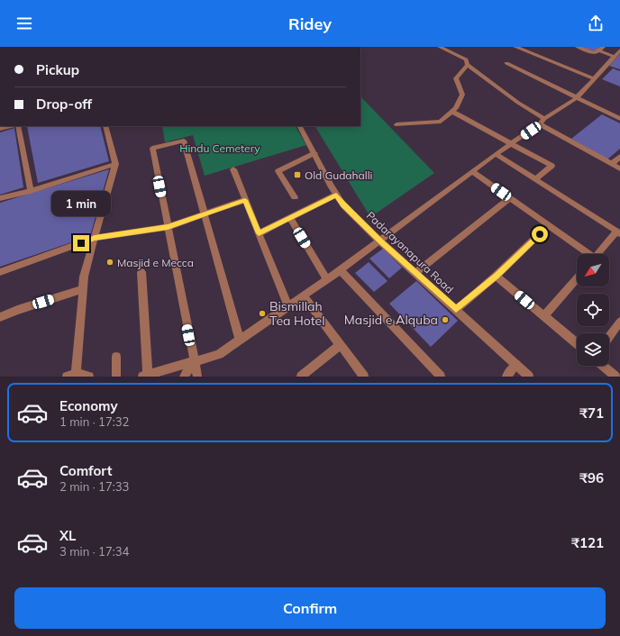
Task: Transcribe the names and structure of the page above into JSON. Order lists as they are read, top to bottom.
{
  "streets": {
    "street": ["Padarayanapura Road"]
  },
  "parks": ["Hindu Cemetery"],
  "places": {
    "transit": ["Old Gudahalli"],
    "other": ["Masjid e Mecca", "Bismillah Tea Hotel", "Masjid e Alquba"]
  },
  "north": "bottom left",
  "page": {
    "header": "Ridey",
    "banner": ["Pickup", "Drop-off"],
    "bubble": "1 min",
    "list": [
      {
        "name": "Economy",
        "note": "1 min · 17:32",
        "value": "₹71"
      },
      {
        "name": "Comfort",
        "note": "2 min · 17:33",
        "value": "₹96"
      },
      {
        "name": "XL",
        "note": "3 min · 17:34",
        "value": "₹121"
      }
    ],
    "buttons": "Confirm"
  }
}
